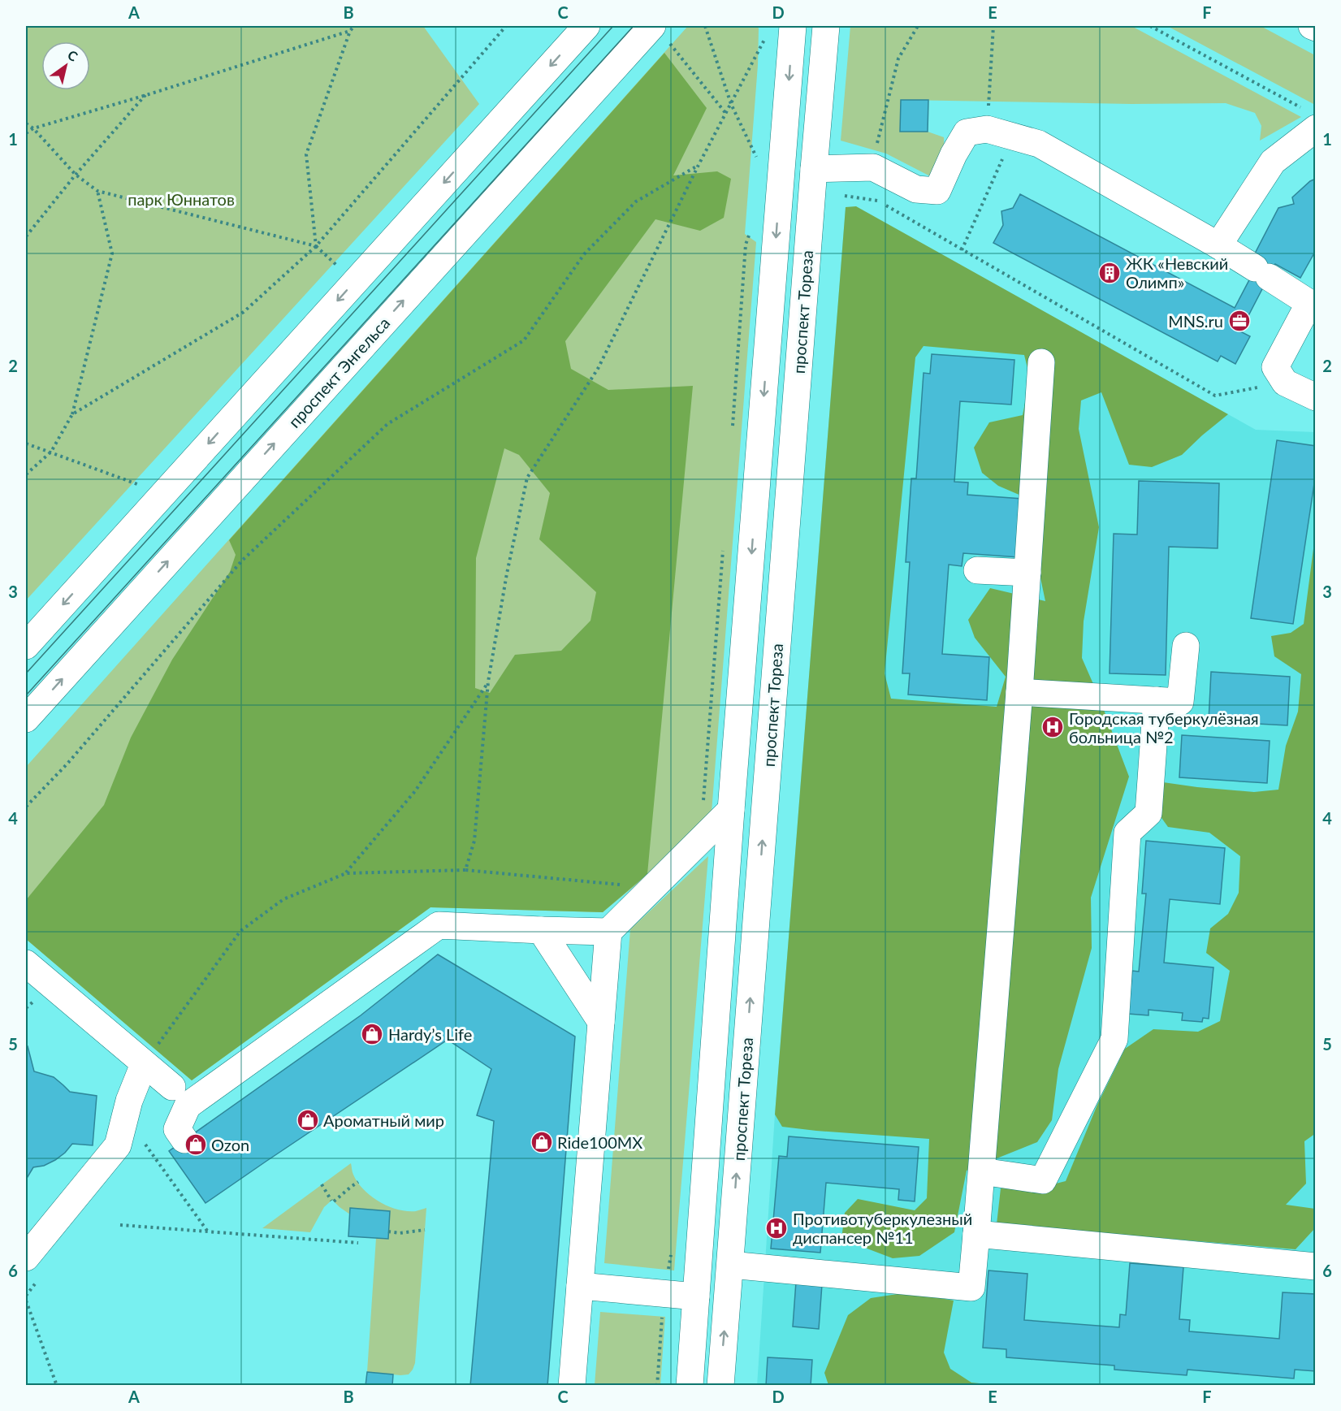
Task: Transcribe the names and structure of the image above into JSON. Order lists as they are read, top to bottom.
{
  "streets": {
    "main road": ["проспект Тореза", "проспект Энгельса"]
  },
  "parks": ["парк Юннатов"],
  "places": {
    "building": ["ЖК «Невский Олимп»"],
    "office": ["MNS.ru"],
    "hospital": ["Городская туберкулёзная больница №2", "Противотуберкулезный диспансер №11"],
    "shop": [
      "Hardy’s Life",
      "Ароматный мир",
      "Ride100MX",
      "Ozon"
    ]
  },
  "north": "top right",
  "grid": {
    "columns": [
      "A",
      "B",
      "C",
      "D",
      "E",
      "F"
    ],
    "rows": [
      "1",
      "2",
      "3",
      "4",
      "5",
      "6"
    ]
  }
}
